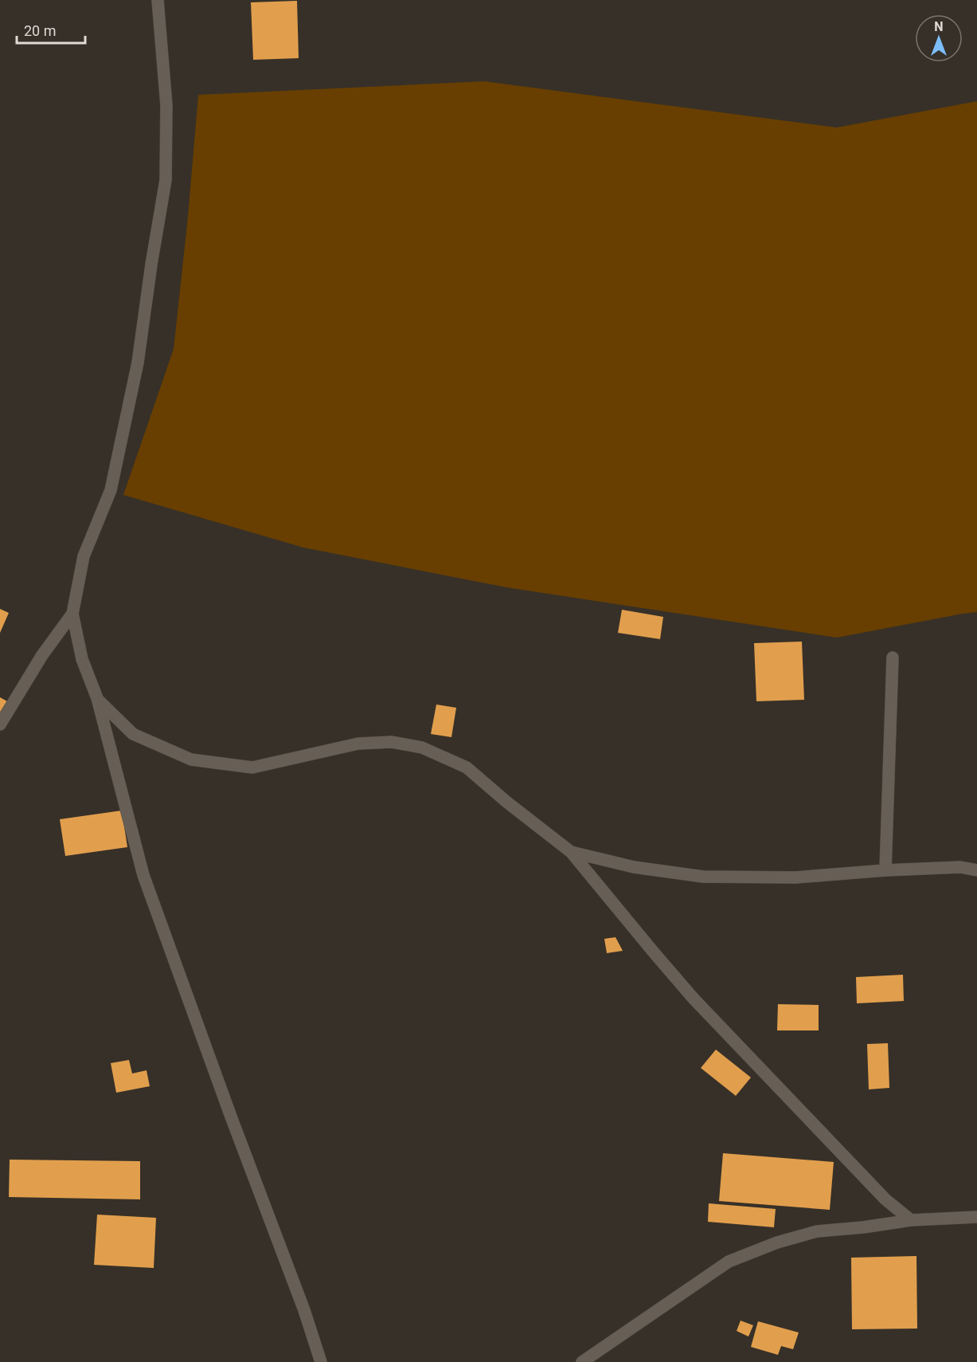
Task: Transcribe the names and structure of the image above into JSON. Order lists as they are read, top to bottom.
{
  "scale_bar": "20 m",
  "north": "top"
}
